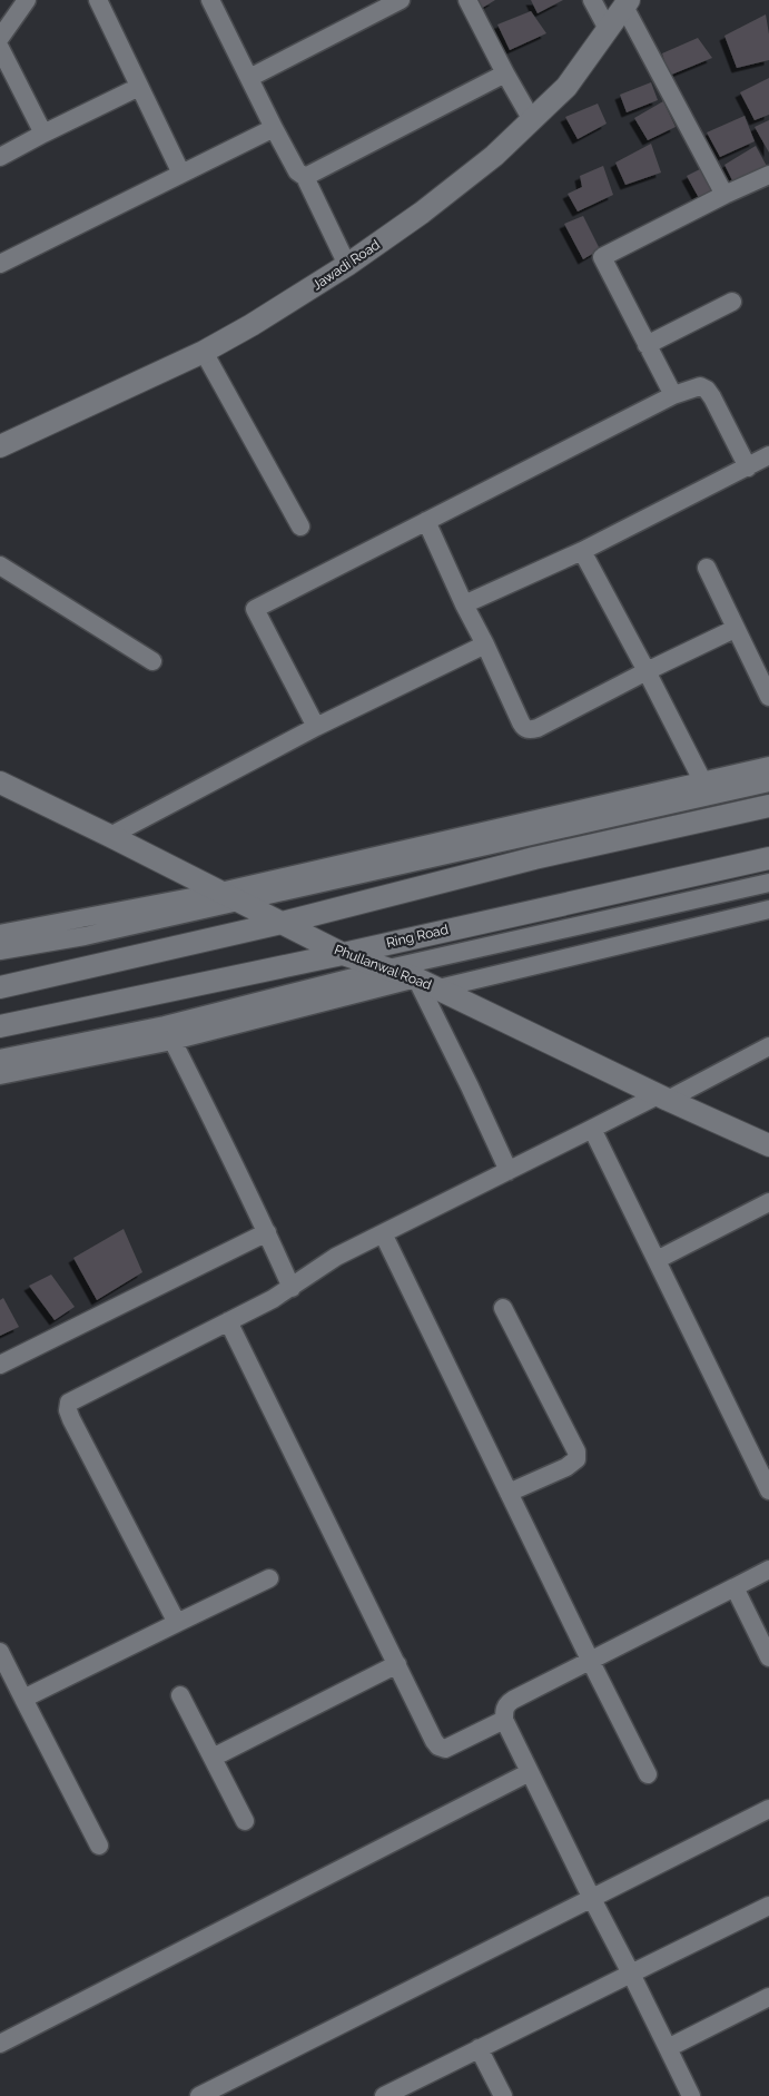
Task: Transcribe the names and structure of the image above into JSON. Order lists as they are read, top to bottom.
{
  "streets": {
    "street": ["Jawadi Road", "Ring Road", "Phullanwal Road"]
  },
  "crossings": [
    ["Ring Road", "Phullanwal Road"]
  ]
}
